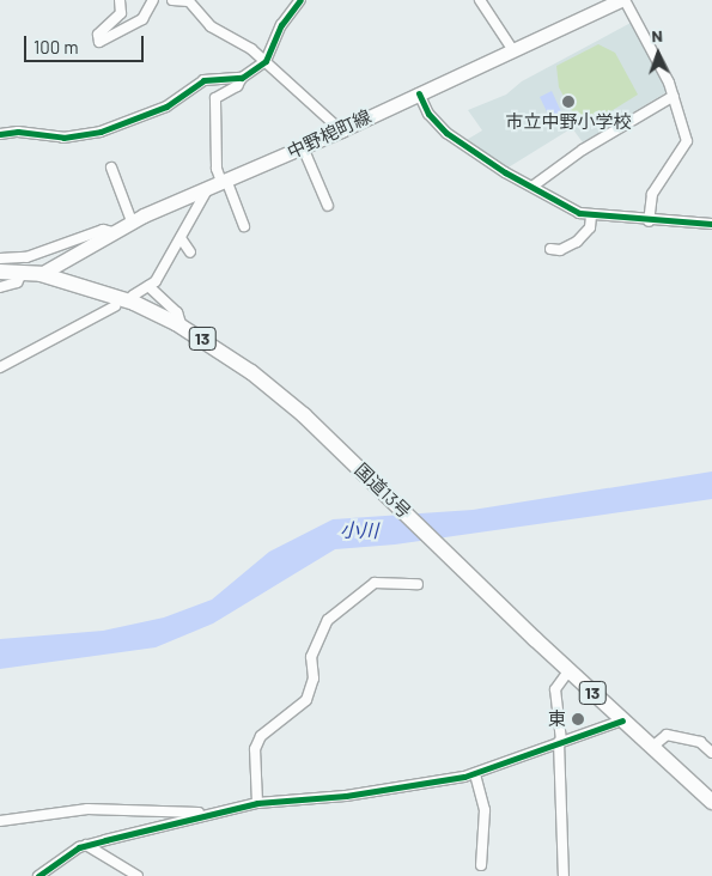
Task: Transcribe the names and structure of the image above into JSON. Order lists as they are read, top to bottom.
{
  "streets": {
    "highway": ["13", "国道13号"],
    "main road": ["中野梍町線"]
  },
  "crossings": [
    ["中野梍町線", "国道13号"]
  ],
  "water": ["小川"],
  "places": ["市立中野小学校", "東"],
  "scale_bar": "100 m",
  "north": "top"
}
